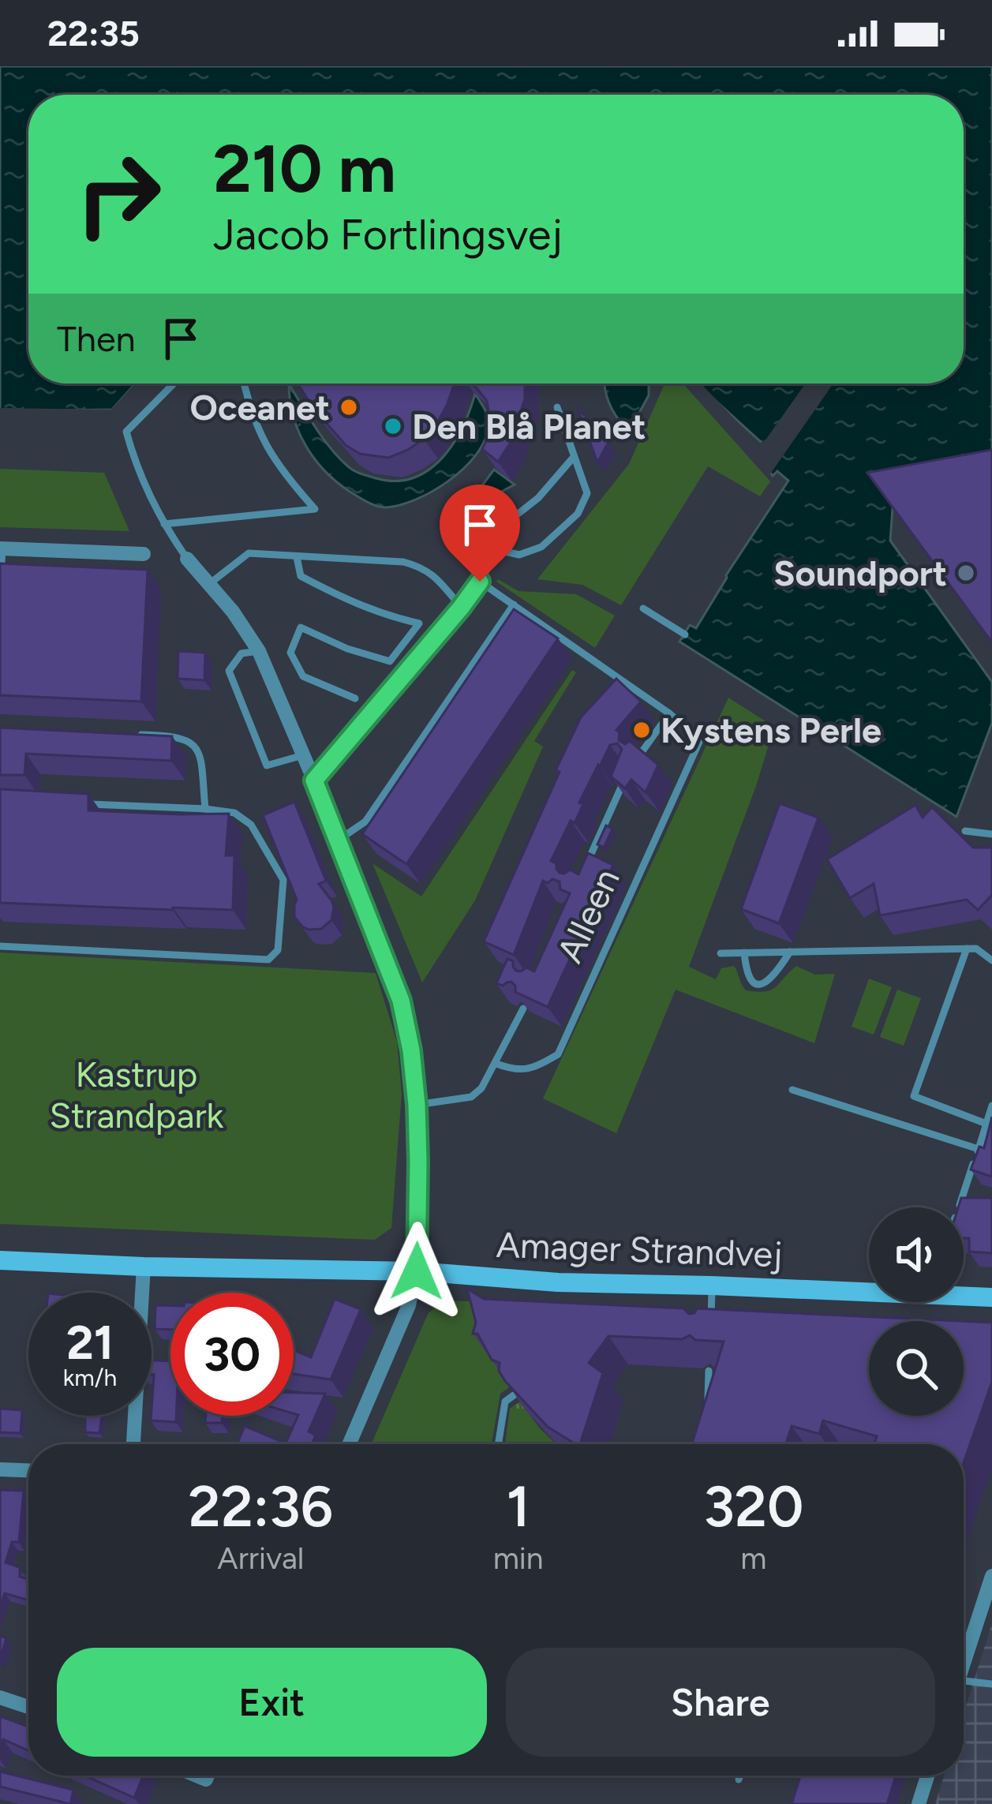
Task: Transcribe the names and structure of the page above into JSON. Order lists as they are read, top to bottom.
{
  "streets": {
    "street": ["Amager Strandvej"],
    "lane": ["Alleen"]
  },
  "parks": ["Kastrup Strandpark"],
  "places": [
    "Oceanet",
    "Den Blå Planet",
    "Soundport",
    "Kystens Perle"
  ],
  "page": {
    "status": "22:35",
    "turn": ["210 m", "Jacob Fortlingsvej"],
    "then": "Then",
    "speed": "21 km/h",
    "limit": "30",
    "eta": [
      "22:36",
      "Arrival",
      "1",
      "min",
      "320",
      "m"
    ],
    "buttons": ["Exit", "Share"]
  }
}
